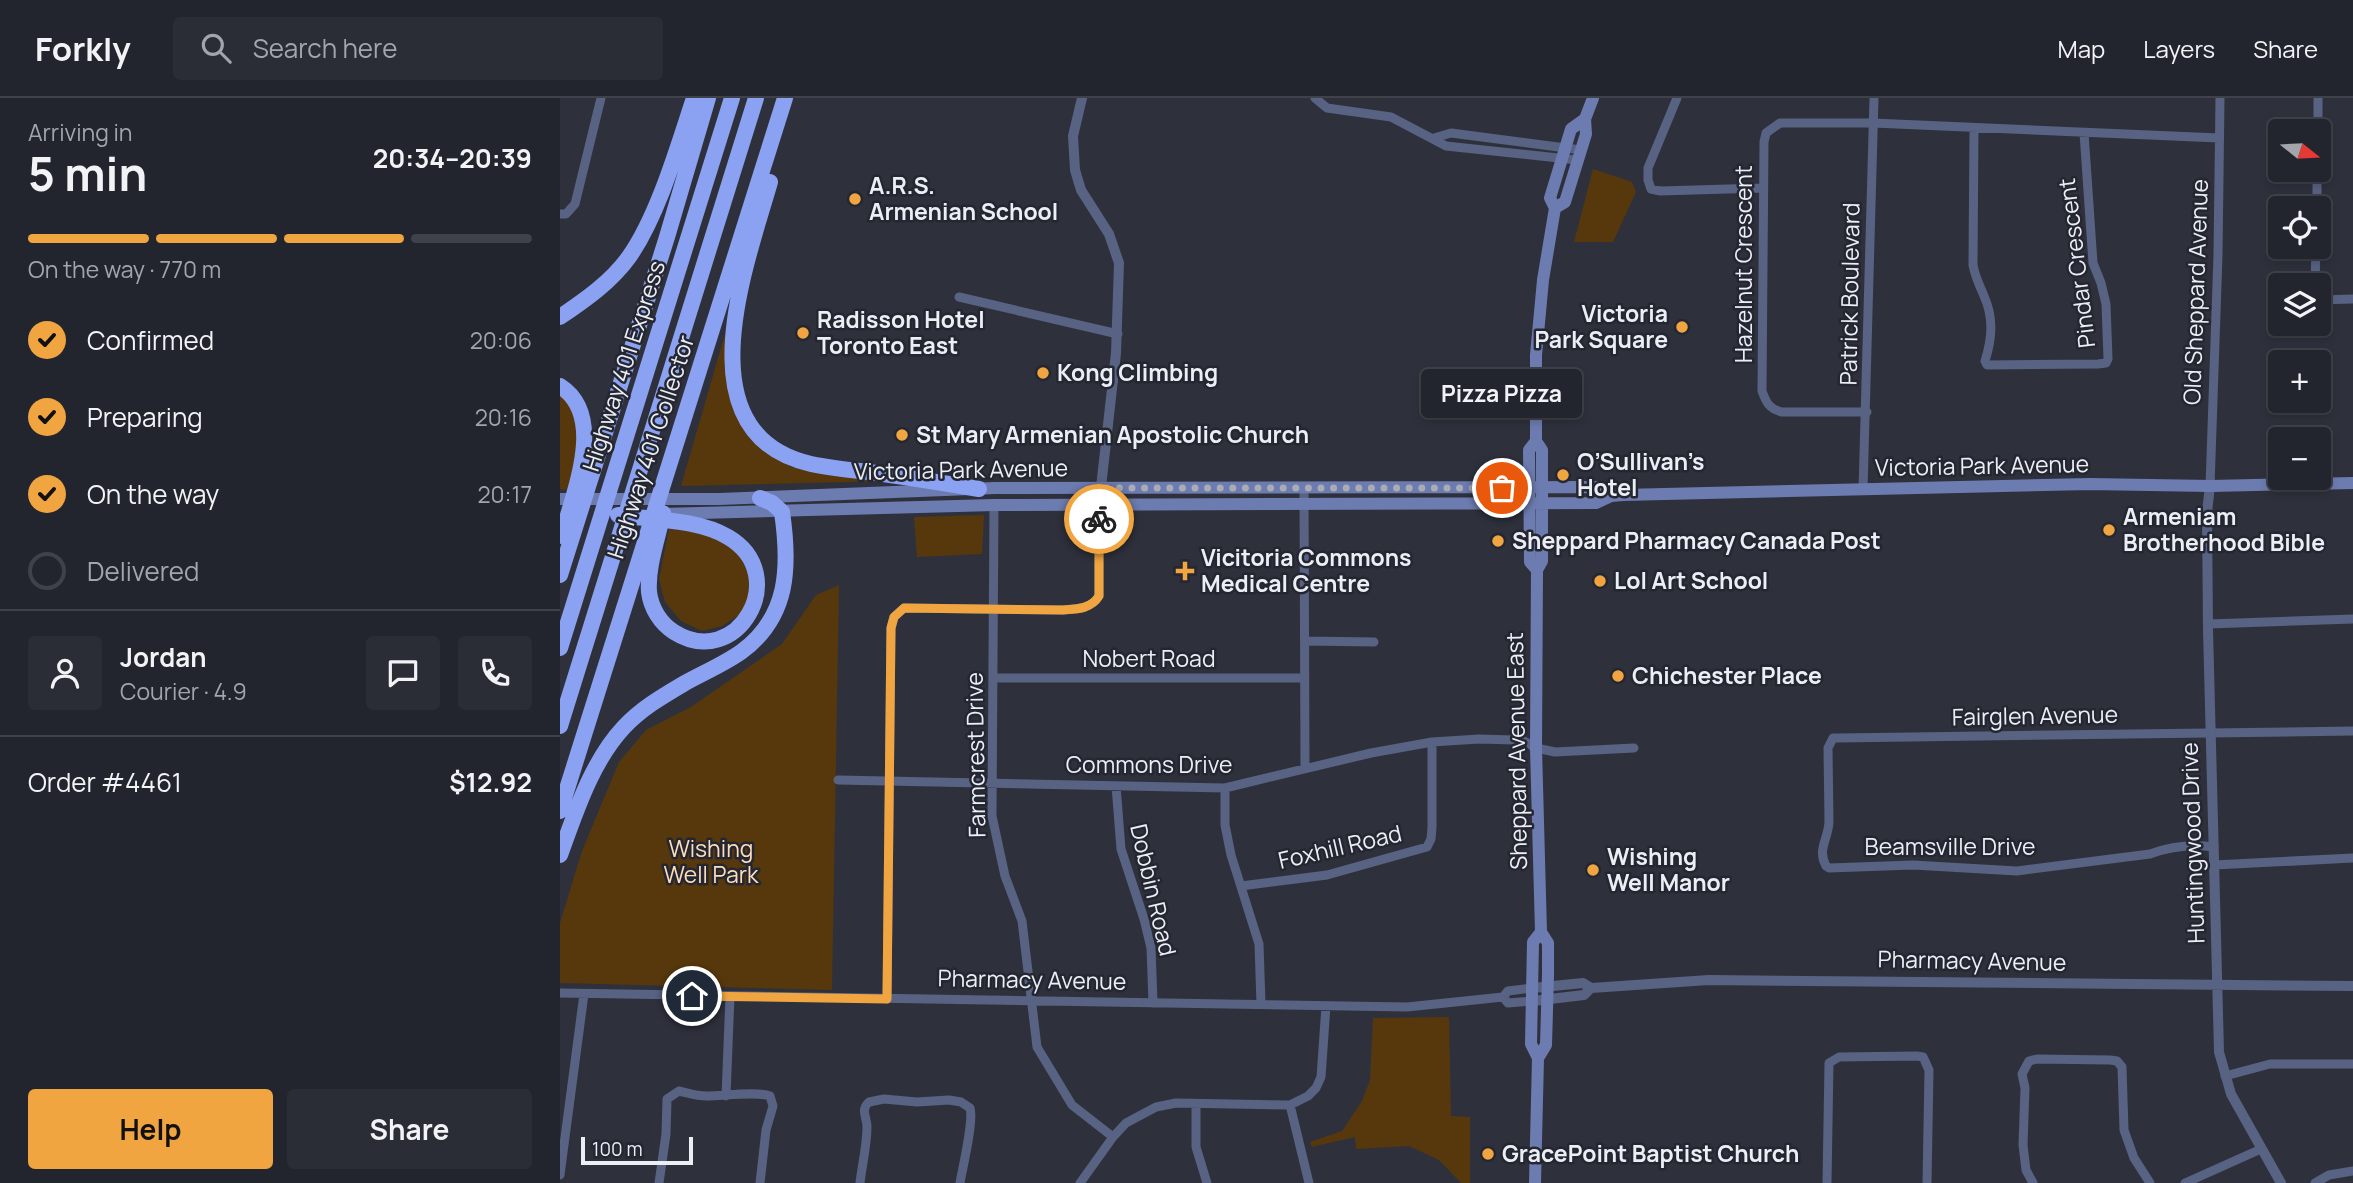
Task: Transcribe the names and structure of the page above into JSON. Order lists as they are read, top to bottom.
{
  "streets": {
    "highway": ["Highway 401 Express", "Highway 401 Collector"],
    "main road": ["Victoria Park Avenue", "Sheppard Avenue East"],
    "street": [
      "Pindar Crescent",
      "Hazelnut Crescent",
      "Old Sheppard Avenue",
      "Patrick Boulevard",
      "Nobert Road",
      "Fairglen Avenue",
      "Farmcrest Drive",
      "Commons Drive",
      "Huntingwood Drive",
      "Foxhill Road",
      "Beamsville Drive",
      "Dobbin Road",
      "Pharmacy Avenue"
    ]
  },
  "crossings": [
    ["Hazelnut Crescent", "Patrick Boulevard"],
    ["Old Sheppard Avenue", "Victoria Park Avenue"],
    ["Old Sheppard Avenue", "Huntingwood Drive"],
    ["Patrick Boulevard", "Victoria Park Avenue"],
    ["Victoria Park Avenue", "Sheppard Avenue East"],
    ["Victoria Park Avenue", "Farmcrest Drive"],
    ["Victoria Park Avenue", "Huntingwood Drive"],
    ["Nobert Road", "Farmcrest Drive"],
    ["Fairglen Avenue", "Huntingwood Drive"],
    ["Fairglen Avenue", "Beamsville Drive"],
    ["Sheppard Avenue East", "Commons Drive"],
    ["Sheppard Avenue East", "Pharmacy Avenue"],
    ["Farmcrest Drive", "Commons Drive"],
    ["Farmcrest Drive", "Pharmacy Avenue"],
    ["Commons Drive", "Foxhill Road"],
    ["Commons Drive", "Dobbin Road"],
    ["Huntingwood Drive", "Beamsville Drive"],
    ["Huntingwood Drive", "Pharmacy Avenue"],
    ["Dobbin Road", "Pharmacy Avenue"]
  ],
  "parks": ["Wishing Well Park"],
  "places": {
    "other": [
      "A.R.S. Armenian School",
      "Victoria Park Square",
      "Radisson Hotel Toronto East",
      "Kong Climbing",
      "St Mary Armenian Apostolic Church",
      "O’Sullivan’s Hotel",
      "Pizza Pizza",
      "Armeniam Brotherhood Bible",
      "Sheppard Pharmacy Canada Post",
      "Lol Art School",
      "Chichester Place",
      "Wishing Well Manor",
      "GracePoint Baptist Church"
    ],
    "health": ["Vicitoria Commons Medical Centre"]
  },
  "scale_bar": "100 m",
  "north": "right",
  "page": {
    "header": "Forkly",
    "search": "Search here",
    "nav": ["Map", "Layers", "Share"],
    "heading": ["5 min", "Arriving in", "20:34–20:39"],
    "panel": [
      "Jordan",
      "Courier · 4.9",
      "Order #4461",
      "$12.92"
    ],
    "map_buttons": ["+", "−"],
    "bar": "On the way · 770 m",
    "list": [
      ["Confirmed", "20:06"],
      ["Preparing", "20:16"],
      ["On the way", "20:17"],
      "Delivered"
    ],
    "bubble": "Pizza Pizza",
    "buttons": ["Help", "Share"],
    "scale": "100 m"
  }
}
